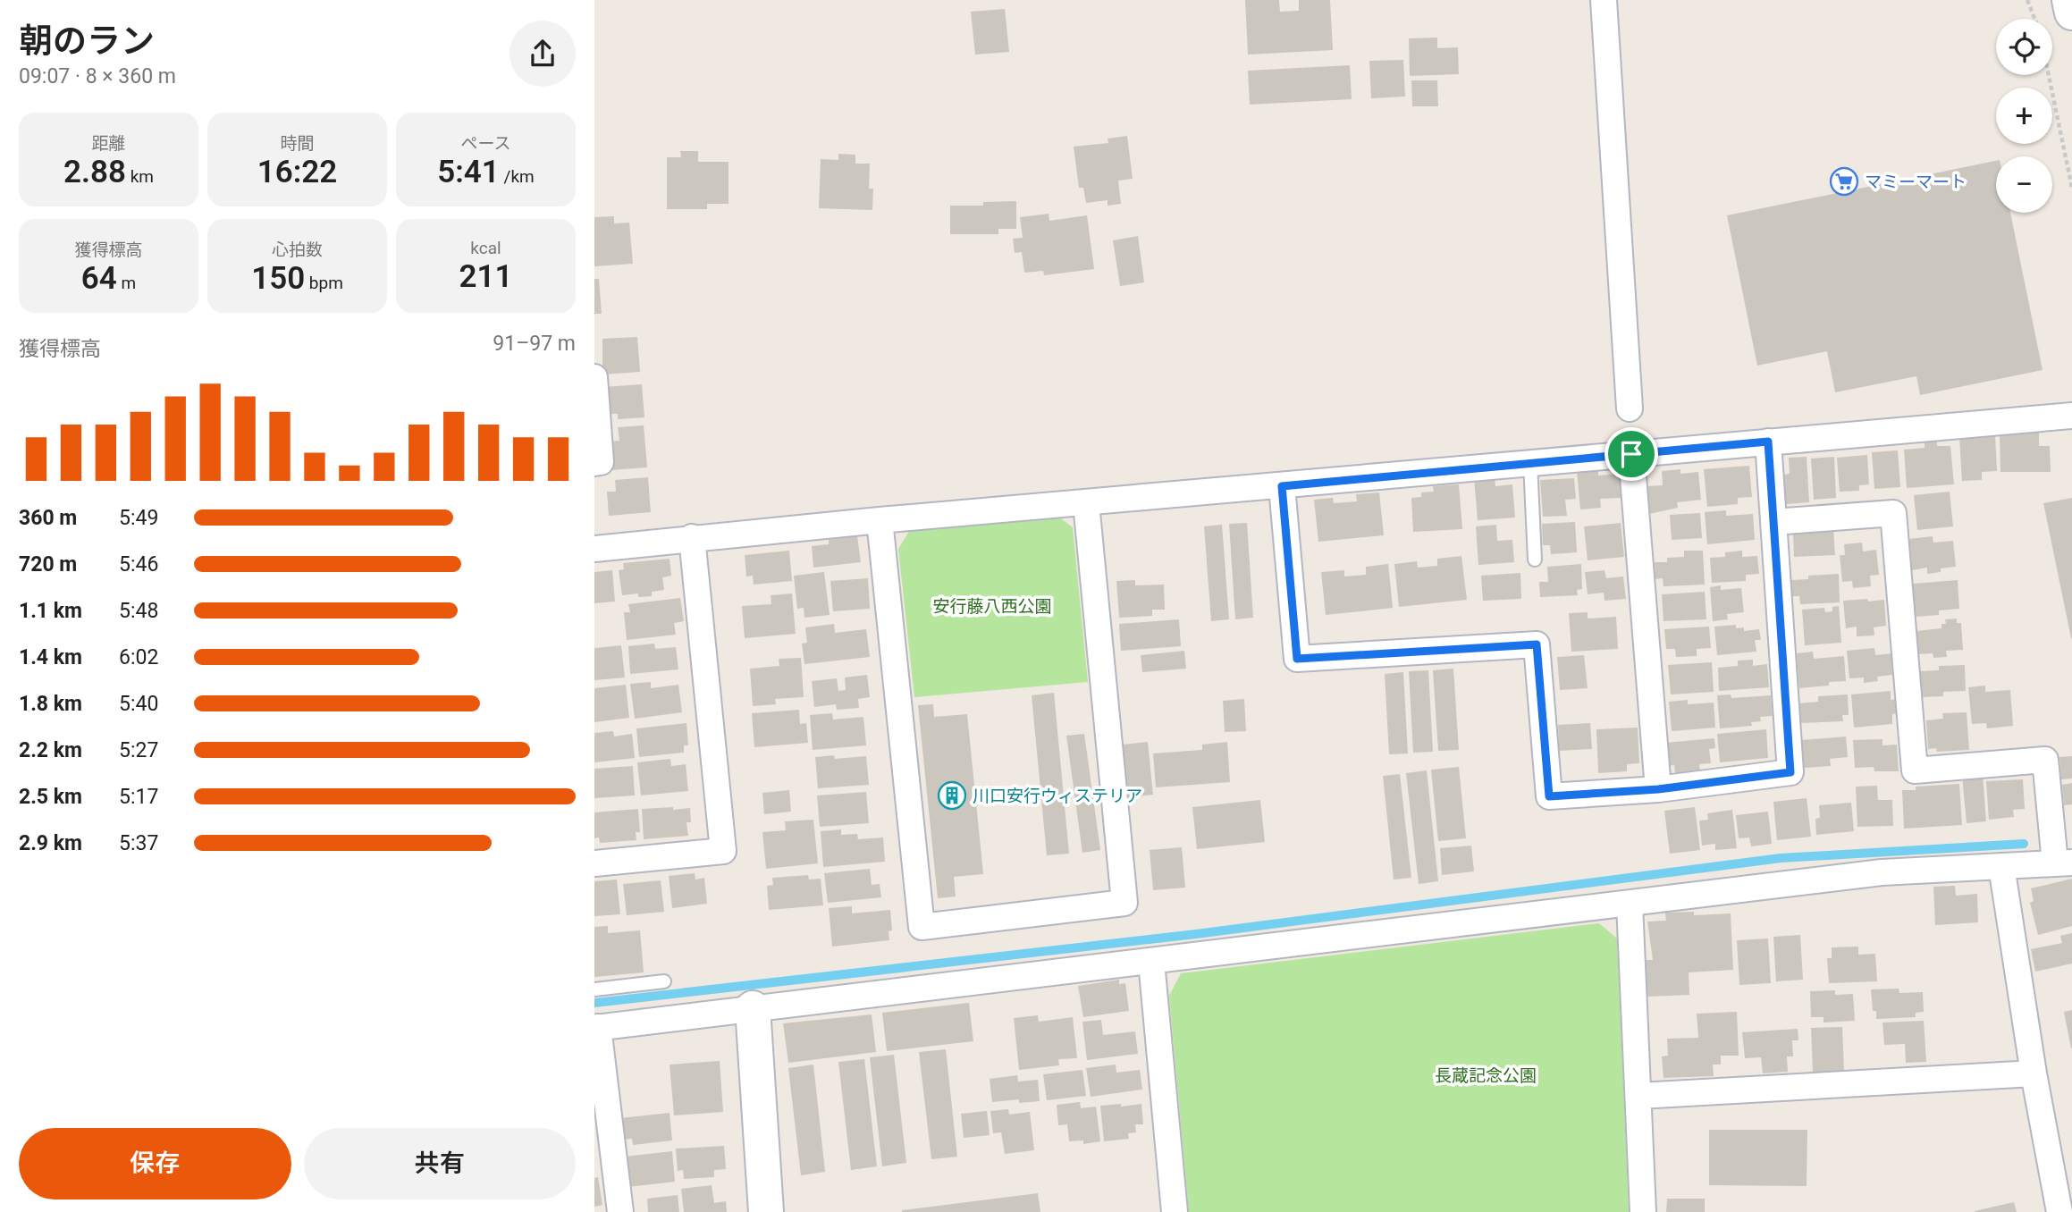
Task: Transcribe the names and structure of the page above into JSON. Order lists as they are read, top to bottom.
{
  "parks": ["安行藤八西公園", "長蔵記念公園"],
  "places": {
    "supermarket": ["マミーマート"],
    "building": ["川口安行ウィステリア"]
  },
  "page": {
    "heading": ["朝のラン", "09:07 · 8 × 360 m"],
    "map_buttons": ["+", "−"],
    "stats": [
      ["距離", "2.88 km"],
      ["時間", "16:22"],
      ["ペース", "5:41 /km"],
      ["獲得標高", "64 m"],
      ["心拍数", "150 bpm"],
      ["kcal", "211"]
    ],
    "chart": ["獲得標高", "91–97 m"],
    "list": [
      {
        "name": "360 m",
        "note": "5:49"
      },
      {
        "name": "720 m",
        "note": "5:46"
      },
      {
        "name": "1.1 km",
        "note": "5:48"
      },
      {
        "name": "1.4 km",
        "note": "6:02"
      },
      {
        "name": "1.8 km",
        "note": "5:40"
      },
      {
        "name": "2.2 km",
        "note": "5:27"
      },
      {
        "name": "2.5 km",
        "note": "5:17"
      },
      {
        "name": "2.9 km",
        "note": "5:37"
      }
    ],
    "buttons": ["保存", "共有"]
  }
}
